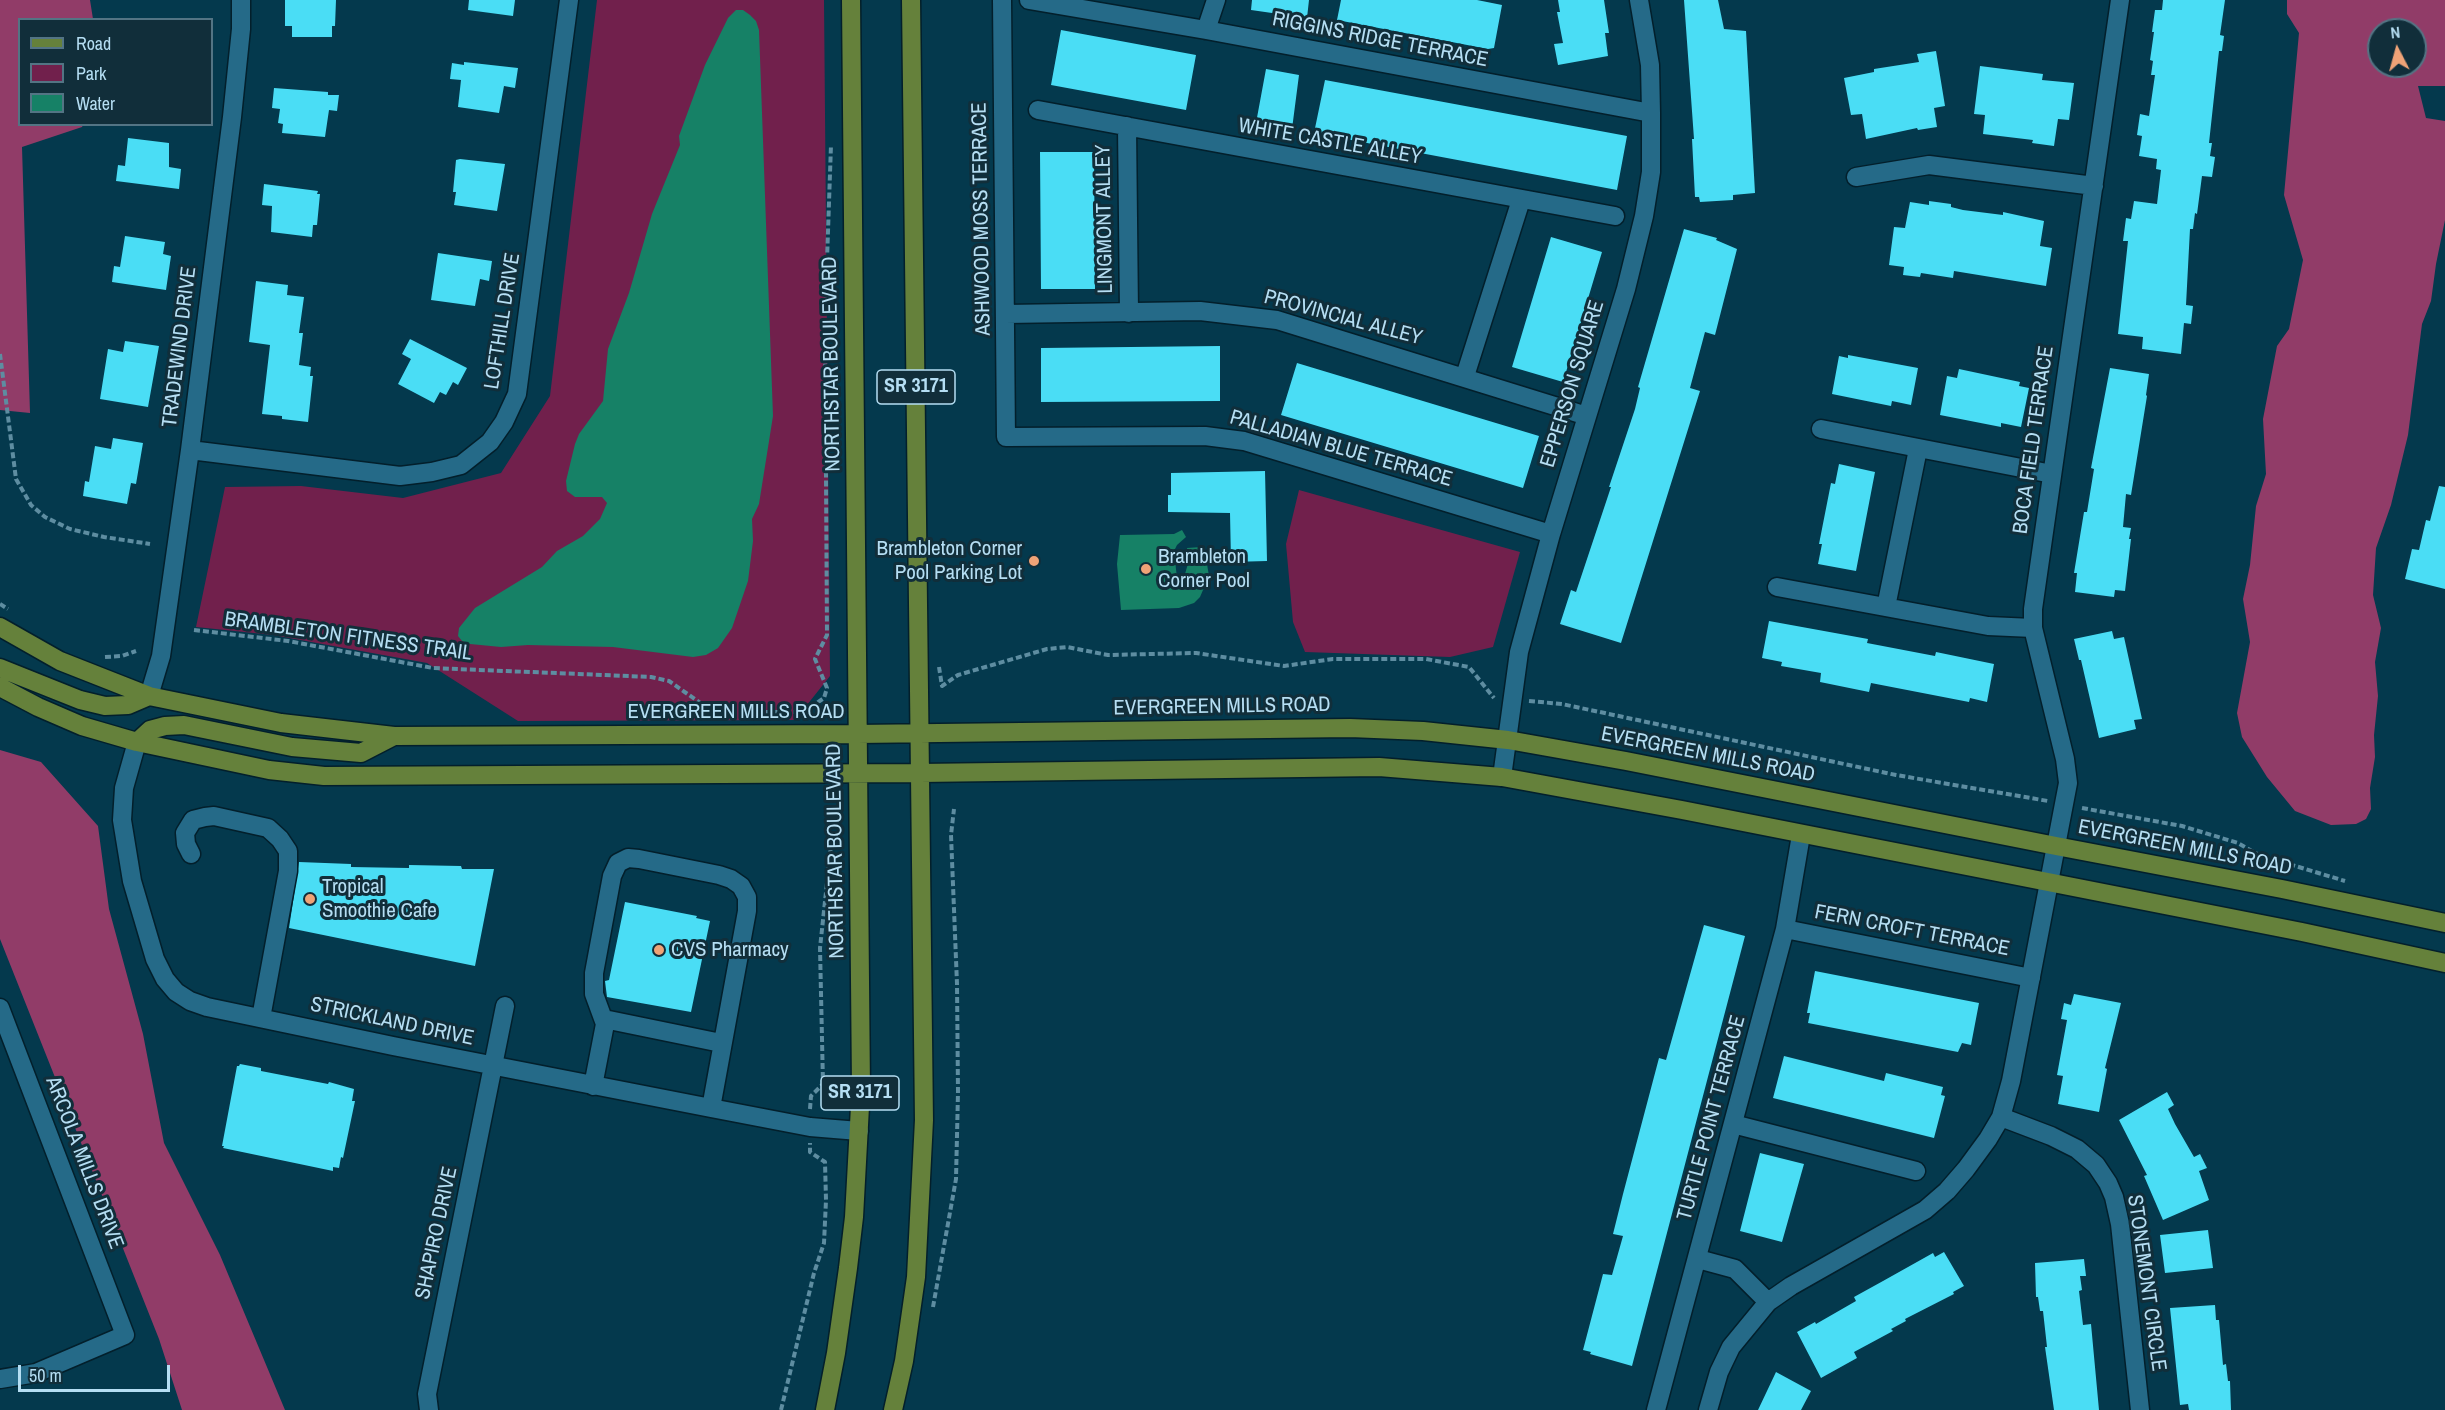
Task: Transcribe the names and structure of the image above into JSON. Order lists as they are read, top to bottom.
{
  "streets": {
    "main road": ["NORTHSTAR BOULEVARD", "SR 3171", "EVERGREEN MILLS ROAD"],
    "street": [
      "RIGGINS RIDGE TERRACE",
      "WHITE CASTLE ALLEY",
      "ASHWOOD MOSS TERRACE",
      "LINGMONT ALLEY",
      "PROVINCIAL ALLEY",
      "LOFTHILL DRIVE",
      "TRADEWIND DRIVE",
      "EPPERSON SQUARE",
      "BOCA FIELD TERRACE",
      "PALLADIAN BLUE TERRACE",
      "FERN CROFT TERRACE",
      "STRICKLAND DRIVE",
      "TURTLE POINT TERRACE",
      "ARCOLA MILLS DRIVE",
      "SHAPIRO DRIVE",
      "STONEMONT CIRCLE"
    ],
    "path": ["BRAMBLETON FITNESS TRAIL"]
  },
  "crossings": [
    ["RIGGINS RIDGE TERRACE", "EPPERSON SQUARE"],
    ["WHITE CASTLE ALLEY", "LINGMONT ALLEY"],
    ["ASHWOOD MOSS TERRACE", "PROVINCIAL ALLEY"],
    ["ASHWOOD MOSS TERRACE", "PALLADIAN BLUE TERRACE"],
    ["LINGMONT ALLEY", "PROVINCIAL ALLEY"],
    ["PROVINCIAL ALLEY", "EPPERSON SQUARE"],
    ["LOFTHILL DRIVE", "TRADEWIND DRIVE"],
    ["TRADEWIND DRIVE", "EVERGREEN MILLS ROAD"],
    ["NORTHSTAR BOULEVARD", "EVERGREEN MILLS ROAD"],
    ["NORTHSTAR BOULEVARD", "STRICKLAND DRIVE"],
    ["EPPERSON SQUARE", "PALLADIAN BLUE TERRACE"],
    ["EPPERSON SQUARE", "EVERGREEN MILLS ROAD"],
    ["SR 3171", "EVERGREEN MILLS ROAD"],
    ["BOCA FIELD TERRACE", "EVERGREEN MILLS ROAD"],
    ["BOCA FIELD TERRACE", "FERN CROFT TERRACE"],
    ["BOCA FIELD TERRACE", "STONEMONT CIRCLE"],
    ["FERN CROFT TERRACE", "TURTLE POINT TERRACE"],
    ["STRICKLAND DRIVE", "SHAPIRO DRIVE"]
  ],
  "places": [
    "Brambleton Corner Pool Parking Lot",
    "Brambleton Corner Pool",
    "Tropical Smoothie Cafe",
    "CVS Pharmacy"
  ],
  "legend": ["Road", "Park", "Water"],
  "scale_bar": "50 m",
  "north": "top"
}
